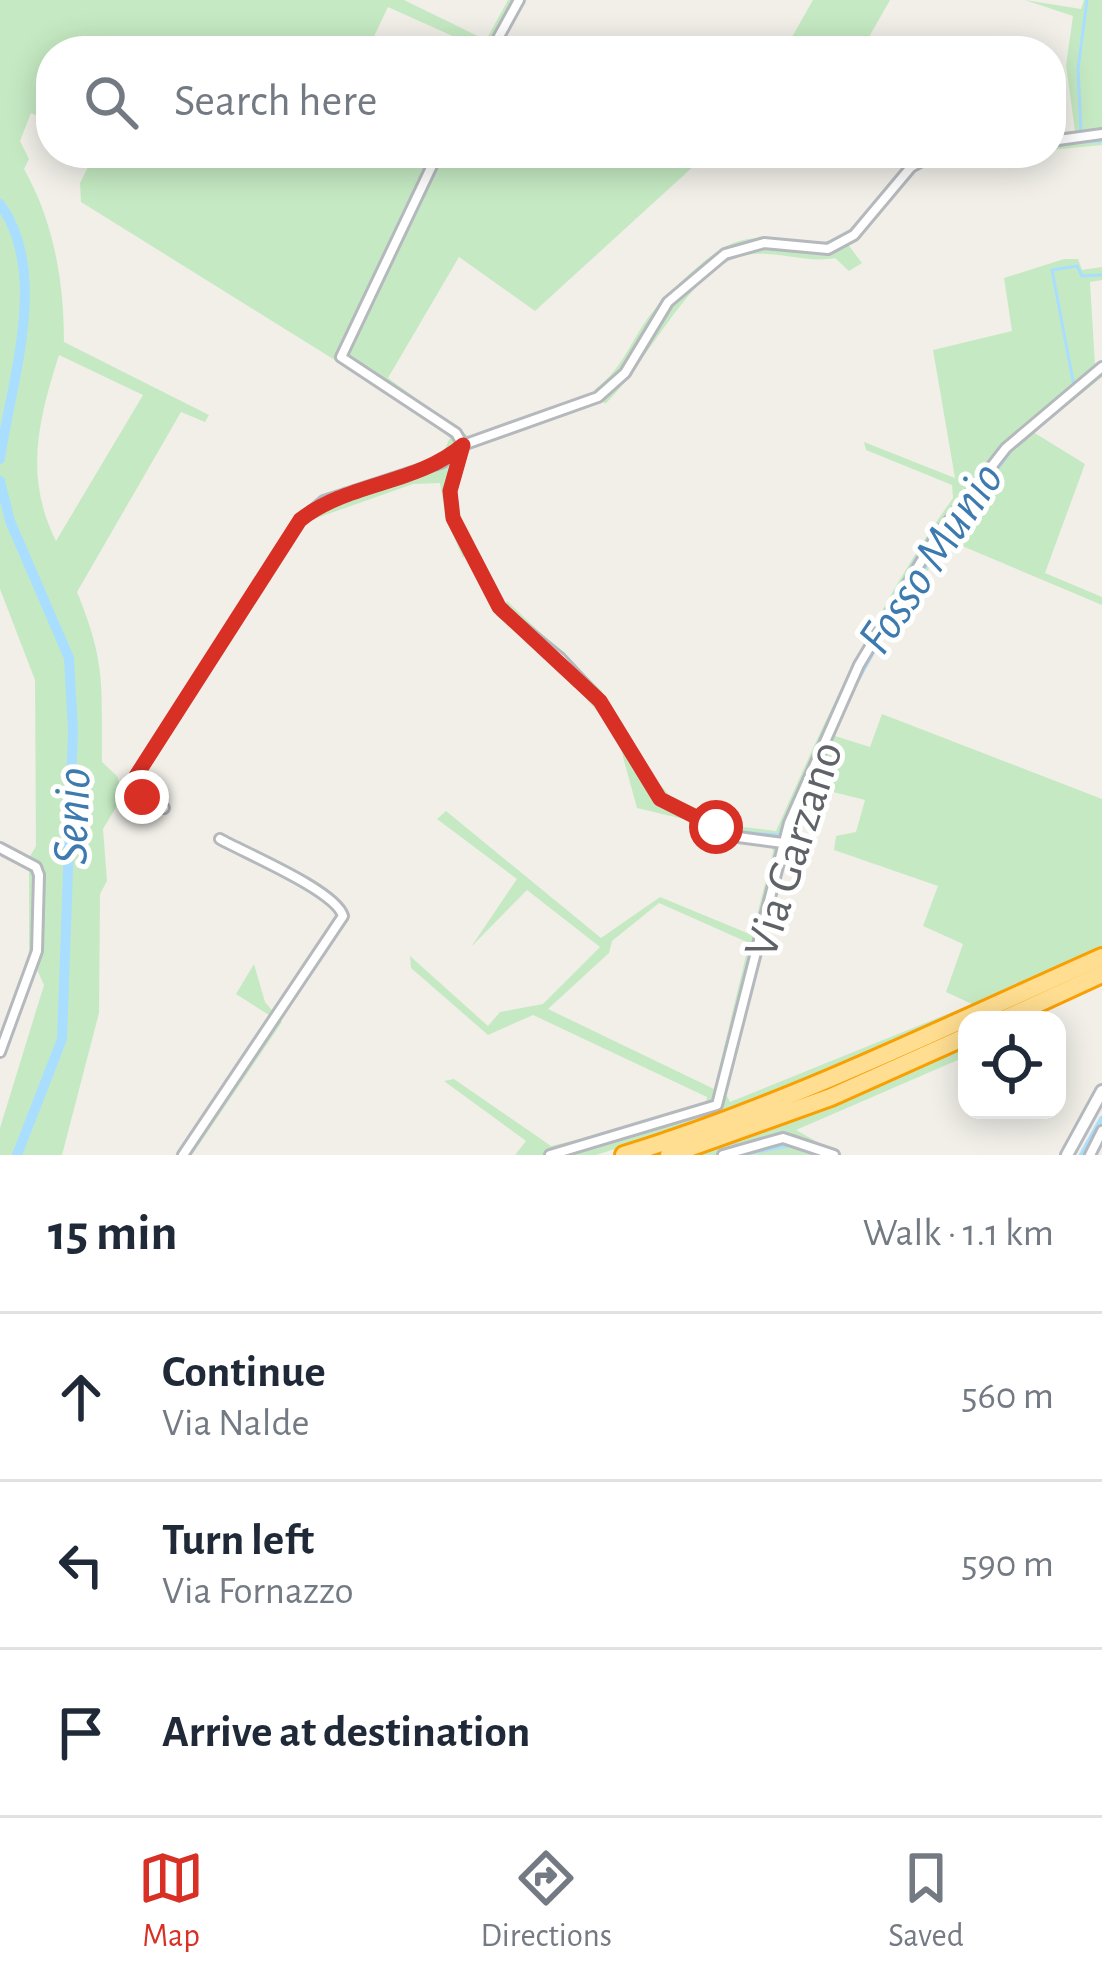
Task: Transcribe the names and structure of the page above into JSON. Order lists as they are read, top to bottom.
{
  "streets": {
    "street": ["Via Garzano"]
  },
  "water": ["Fosso Munio", "Senio"],
  "page": {
    "search": "Search here",
    "heading": ["15 min", "Walk · 1.1 km"],
    "list": [
      ["Continue", "Via Nalde", "560 m"],
      ["Turn left", "Via Fornazzo", "590 m"],
      "Arrive at destination"
    ],
    "nav": ["Map", "Directions", "Saved"]
  }
}
